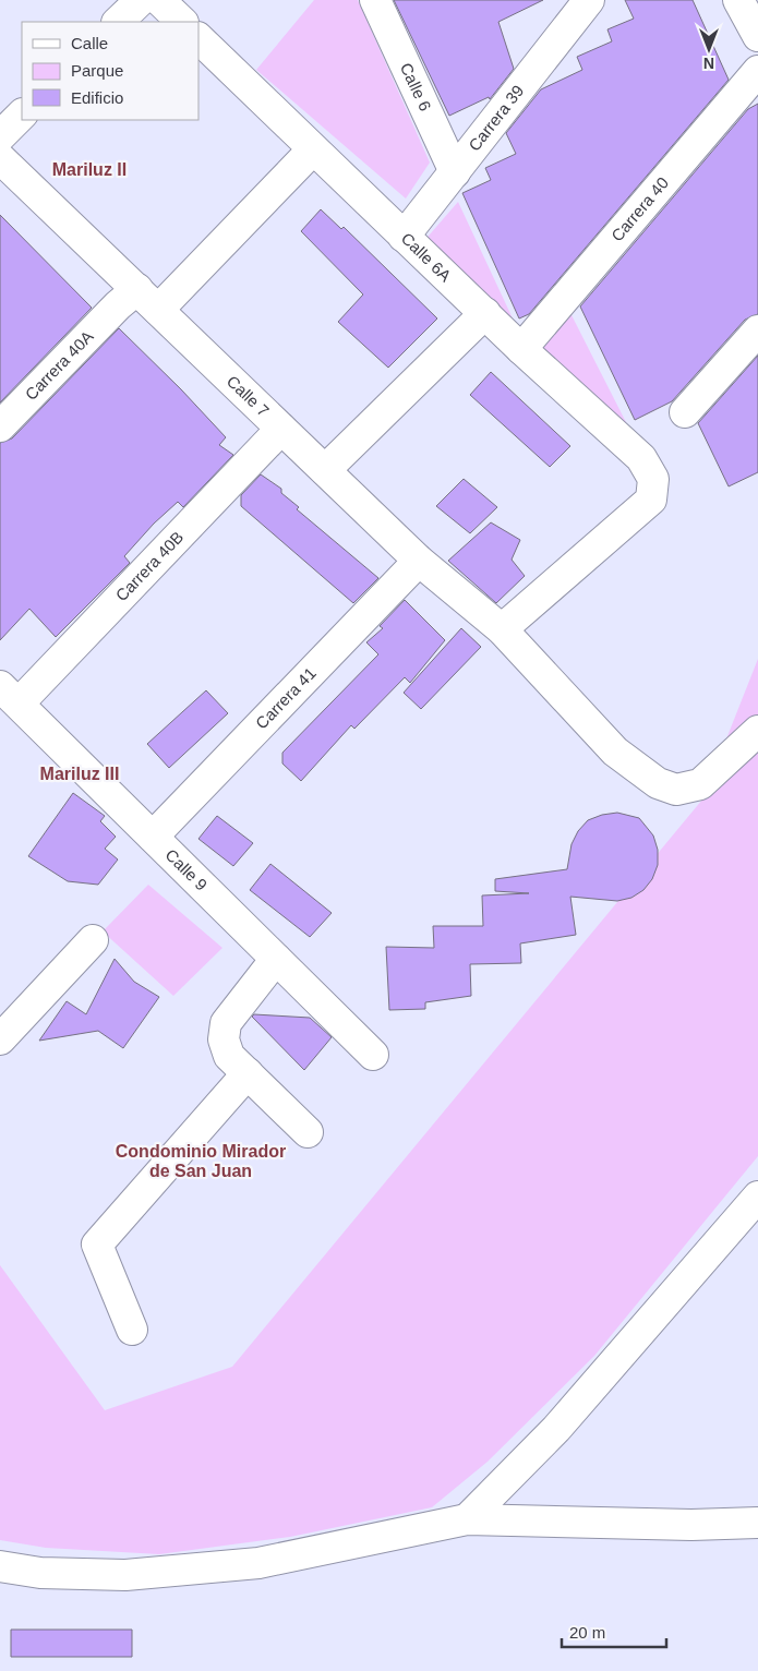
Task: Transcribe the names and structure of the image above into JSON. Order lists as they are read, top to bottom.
{
  "streets": {
    "street": [
      "Calle 6",
      "Carrera 39",
      "Carrera 40",
      "Calle 6A",
      "Carrera 40A",
      "Calle 7",
      "Carrera 40B",
      "Carrera 41",
      "Calle 9"
    ]
  },
  "crossings": [
    ["Calle 6", "Carrera 39"],
    ["Carrera 39", "Calle 6A"],
    ["Carrera 40", "Calle 6A"],
    ["Calle 6A", "Carrera 40A"],
    ["Calle 6A", "Calle 7"],
    ["Carrera 40A", "Calle 7"],
    ["Calle 7", "Carrera 40B"],
    ["Calle 7", "Carrera 41"],
    ["Carrera 40B", "Calle 9"],
    ["Carrera 41", "Calle 9"]
  ],
  "districts": ["Mariluz II", "Mariluz III", "Condominio Mirador de San Juan"],
  "legend": ["Calle", "Parque", "Edificio"],
  "scale_bar": "20 m",
  "north": "bottom"
}
